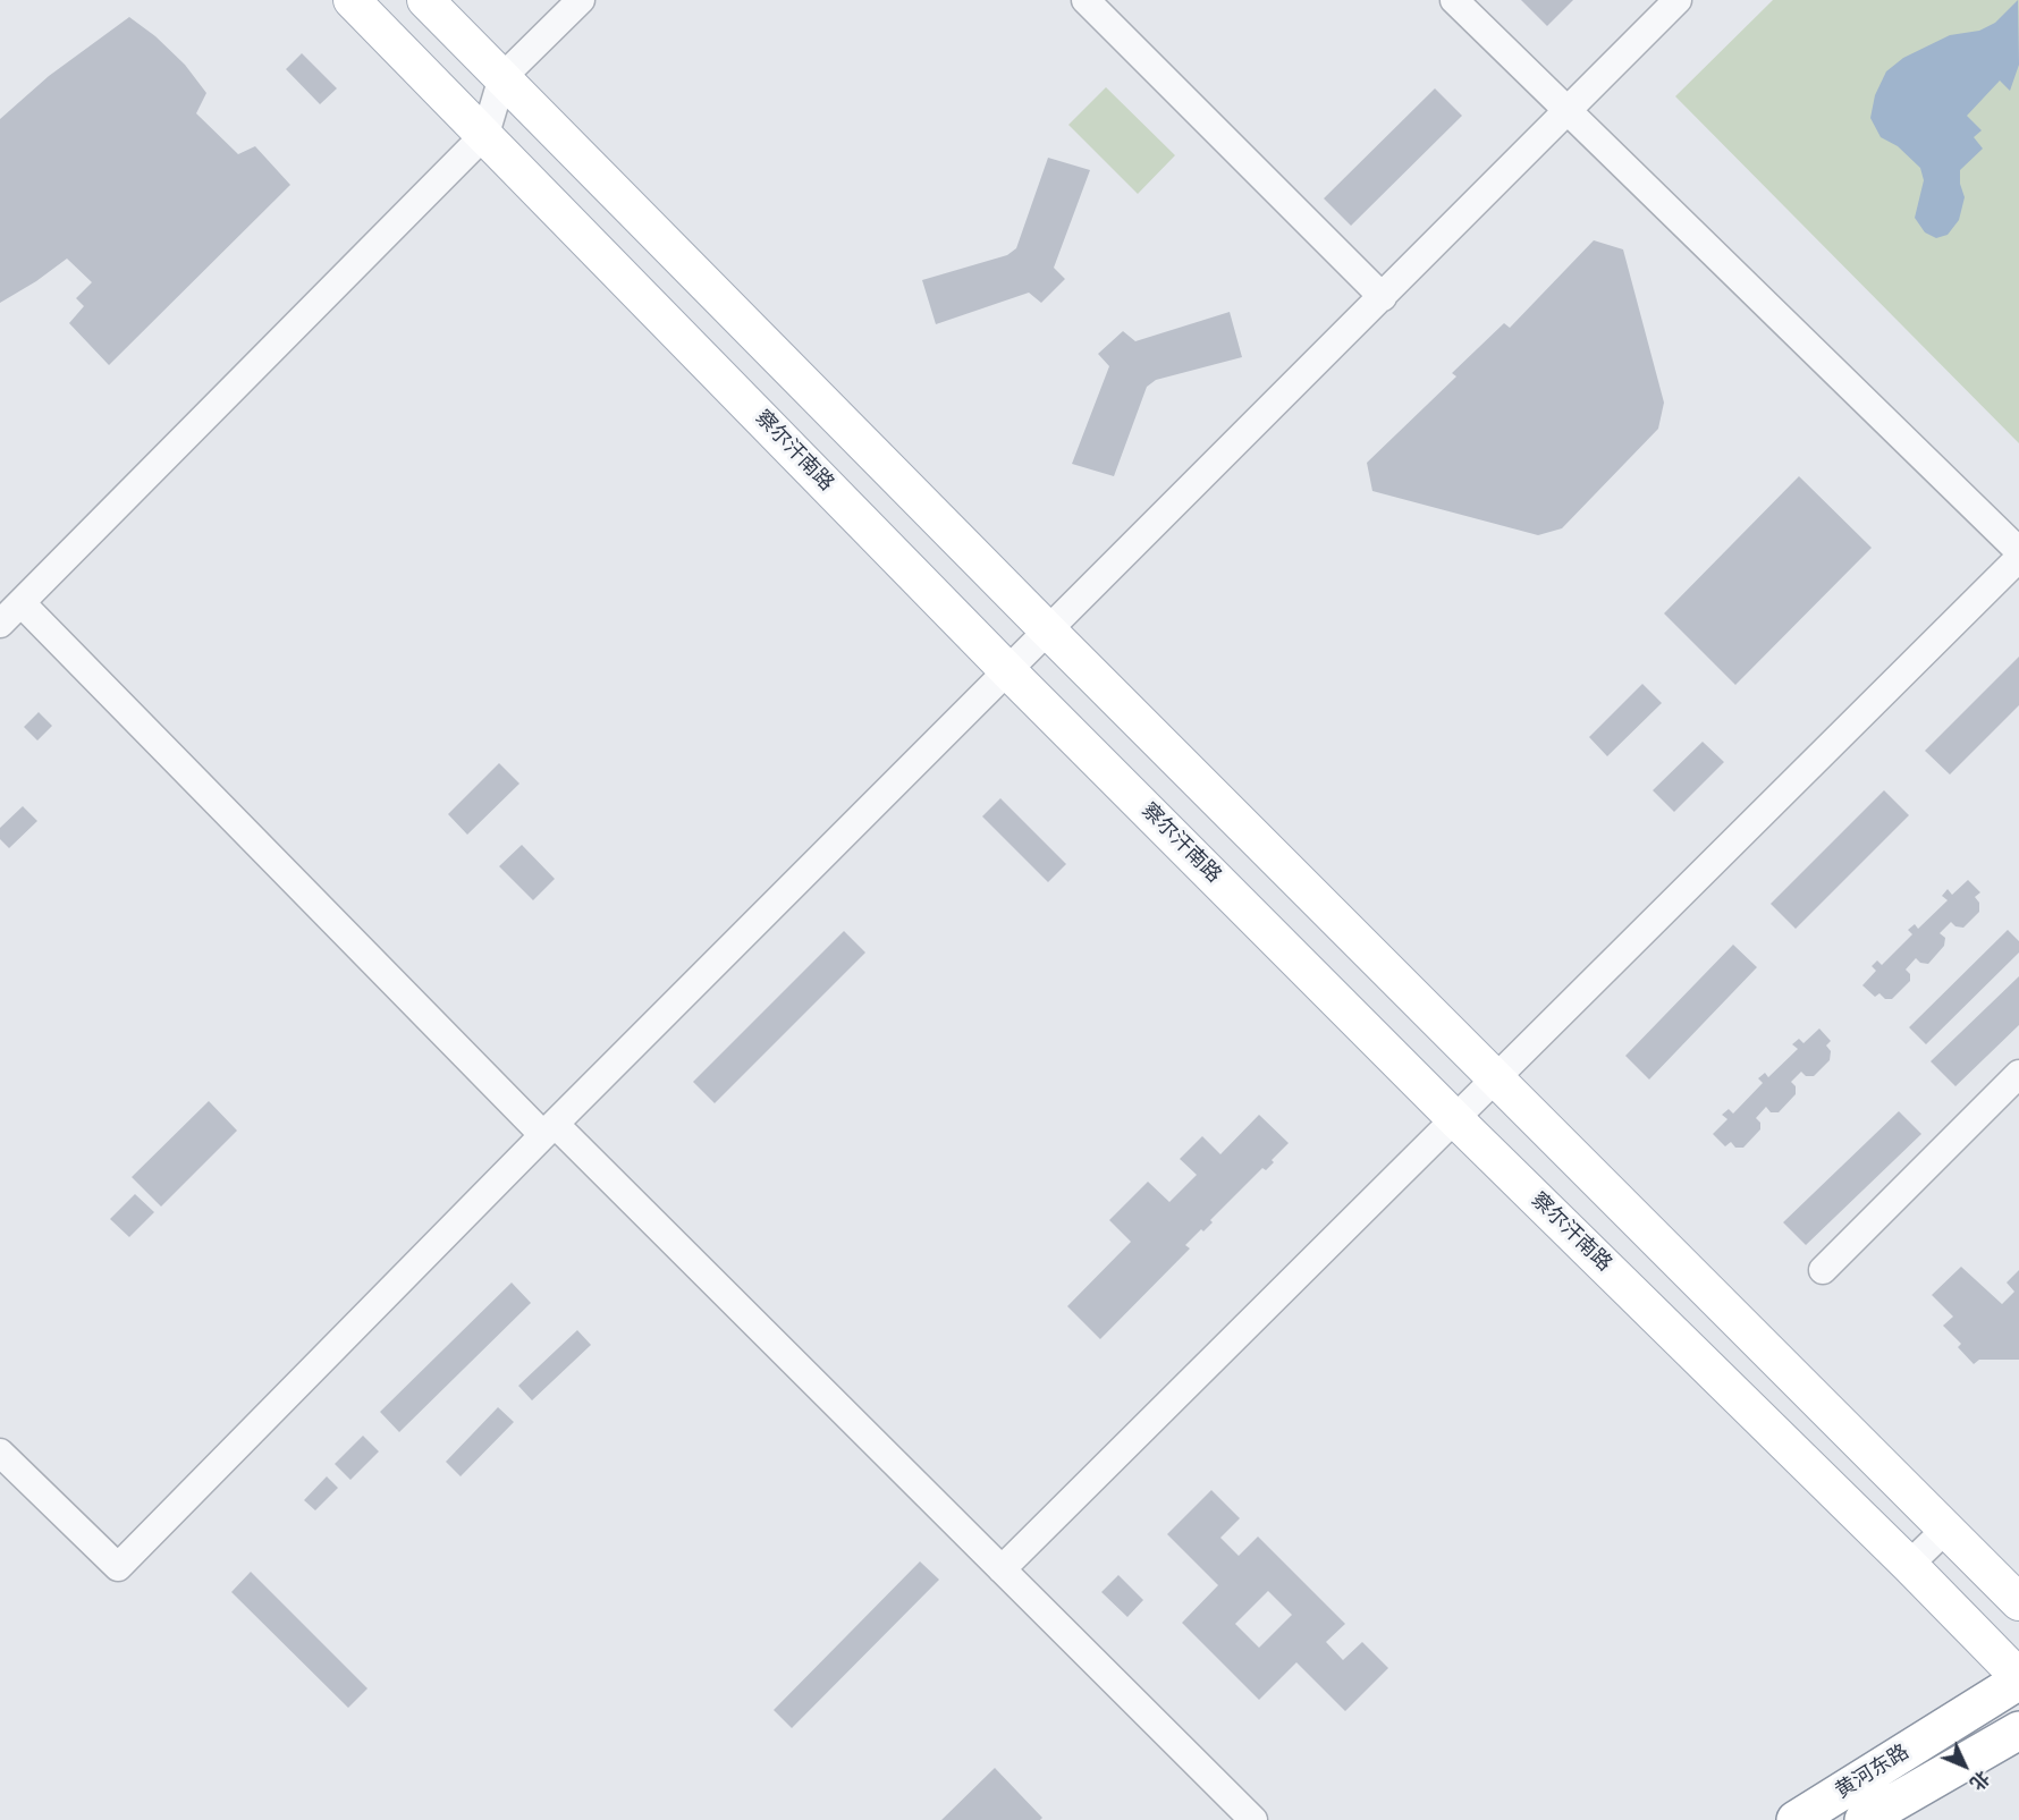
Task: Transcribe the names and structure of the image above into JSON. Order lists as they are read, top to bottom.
{
  "streets": {
    "highway": ["黄河东路"],
    "main road": ["察尔汗南路"]
  },
  "crossings": [
    ["察尔汗南路", "黄河东路"]
  ],
  "north": "bottom right"
}
